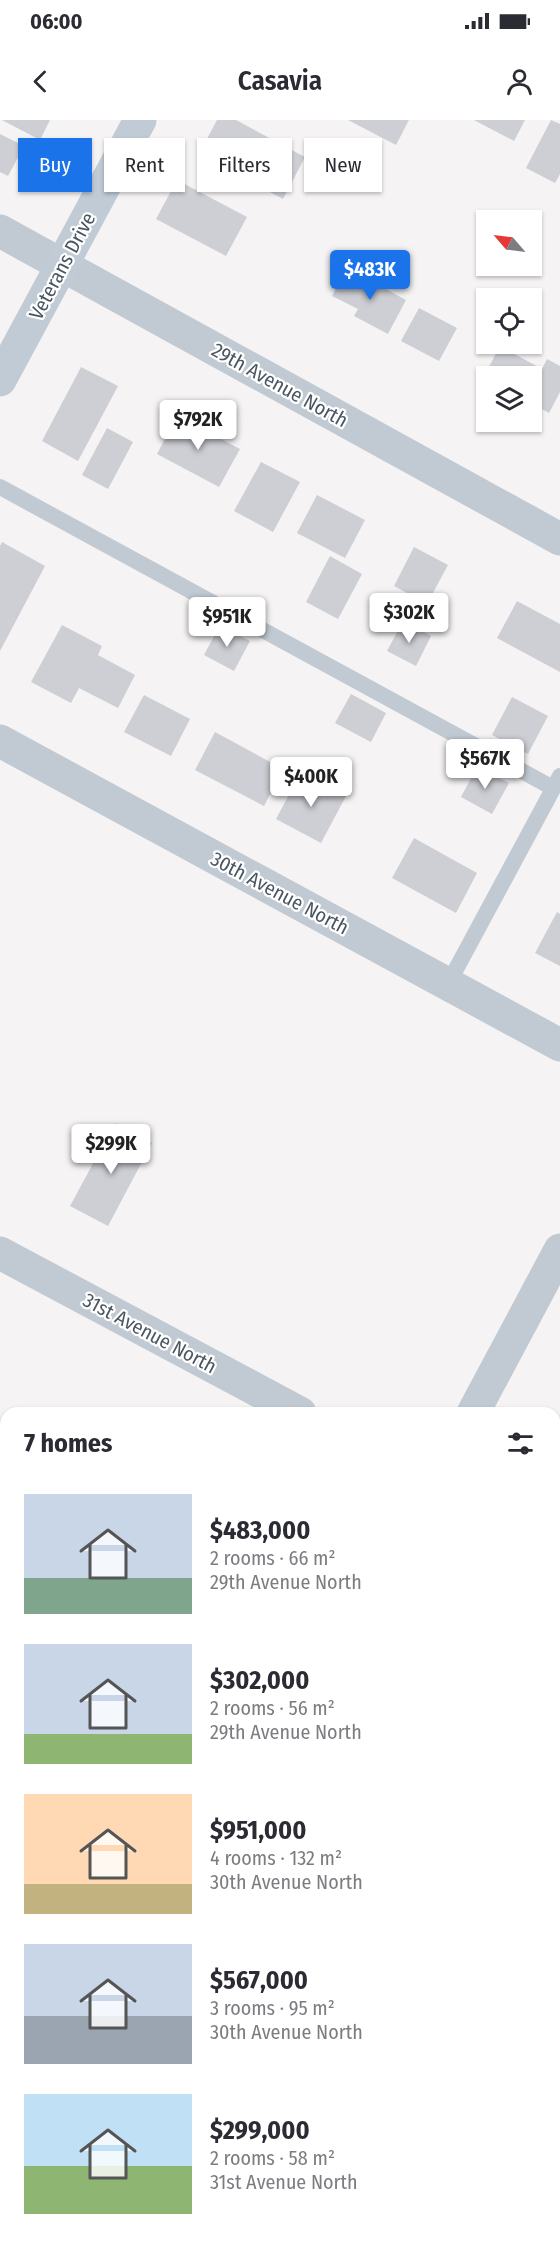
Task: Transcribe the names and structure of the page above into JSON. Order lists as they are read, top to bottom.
{
  "streets": {
    "main road": ["Veterans Drive"],
    "street": ["29th Avenue North", "30th Avenue North", "31st Avenue North"]
  },
  "crossings": [
    ["Veterans Drive", "29th Avenue North"]
  ],
  "north": "top left",
  "page": {
    "status": "06:00",
    "header": "Casavia",
    "chip": [
      "Buy",
      "Rent",
      "Filters",
      "New"
    ],
    "price": [
      "$483K",
      "$792K",
      "$302K",
      "$951K",
      "$567K",
      "$400K",
      "$299K"
    ],
    "heading": "7 homes",
    "list": [
      {
        "name": "$483,000",
        "note": "2 rooms · 66 m² · 29th Avenue North"
      },
      {
        "name": "$302,000",
        "note": "2 rooms · 56 m² · 29th Avenue North"
      },
      {
        "name": "$951,000",
        "note": "4 rooms · 132 m² · 30th Avenue North"
      },
      {
        "name": "$567,000",
        "note": "3 rooms · 95 m² · 30th Avenue North"
      },
      {
        "name": "$299,000",
        "note": "2 rooms · 58 m² · 31st Avenue North"
      }
    ]
  }
}
